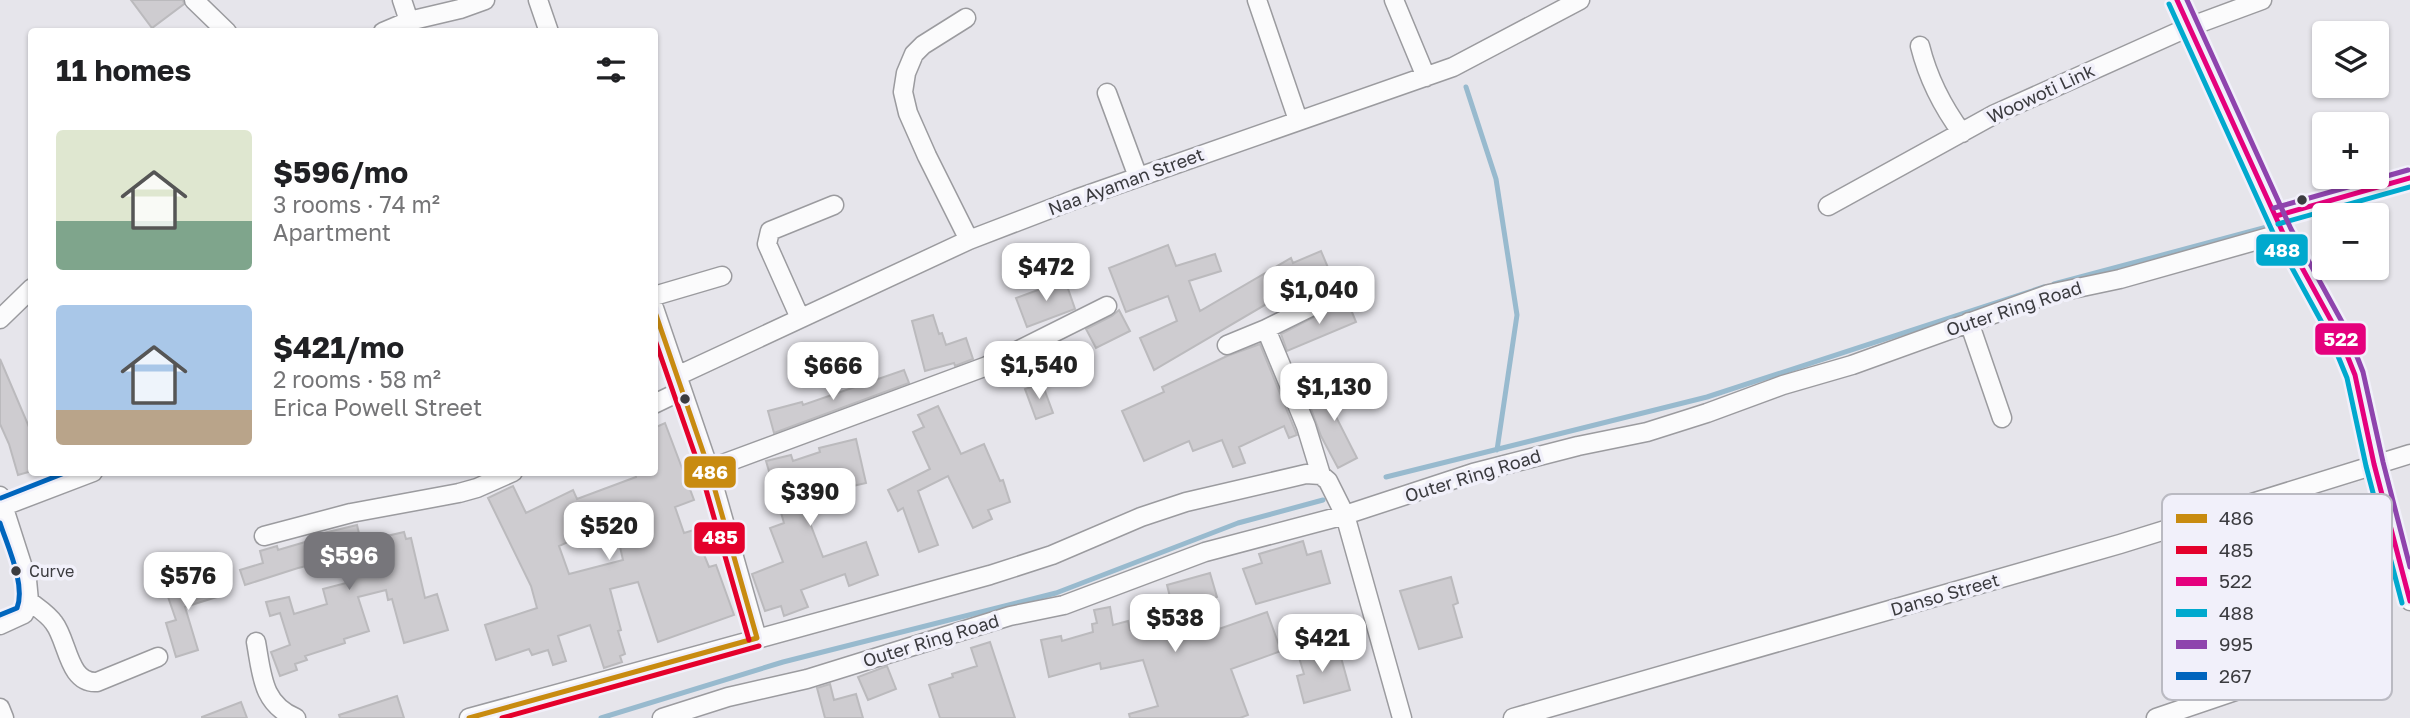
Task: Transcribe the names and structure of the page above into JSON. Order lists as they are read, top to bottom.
{
  "streets": {
    "street": [
      "Woowoti Link",
      "Naa Ayaman Street",
      "Outer Ring Road",
      "Danso Street"
    ]
  },
  "places": ["Curve"],
  "lines": [
    "transit line 522",
    "transit line 995",
    "transit line 488",
    "transit line 486",
    "transit line 485",
    "transit line 267"
  ],
  "legend": [
    "486",
    "485",
    "522",
    "488",
    "995",
    "267"
  ],
  "page": {
    "map_buttons": ["+", "−"],
    "heading": "11 homes",
    "list": [
      {
        "name": "$596/mo",
        "note": "3 rooms · 74 m² · Apartment"
      },
      {
        "name": "$421/mo",
        "note": "2 rooms · 58 m² · Erica Powell Street"
      }
    ],
    "price": [
      "$472",
      "$1,040",
      "$1,540",
      "$666",
      "$1,130",
      "$390",
      "$520",
      "$596",
      "$576",
      "$538",
      "$421"
    ]
  }
}
